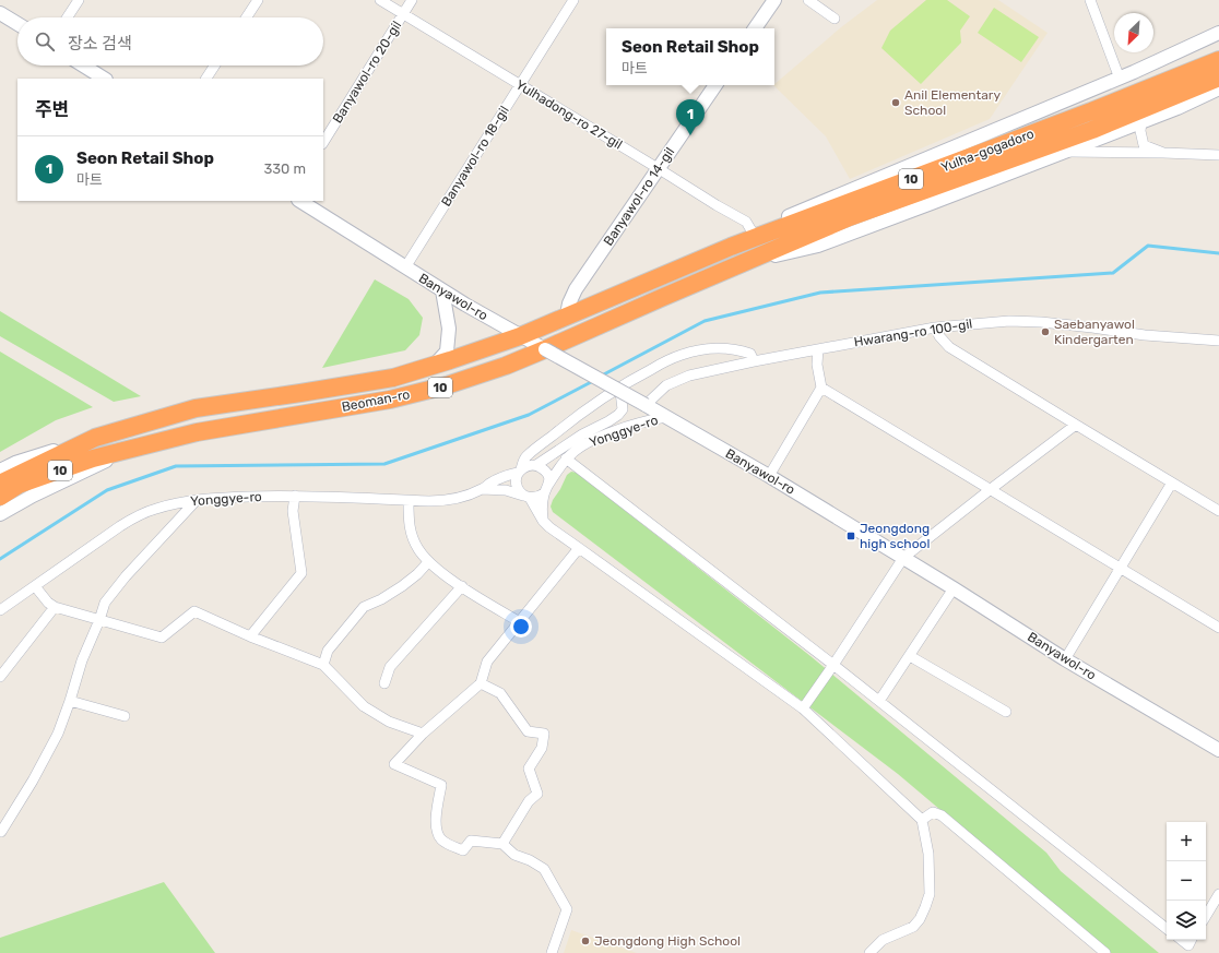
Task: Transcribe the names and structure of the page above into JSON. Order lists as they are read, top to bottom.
{
  "streets": {
    "highway": ["Yulha-gogadoro", "10", "Beoman-ro"],
    "main road": ["Banyawol-ro 14-gil", "Banyawol-ro"],
    "street": [
      "Banyawol-ro 20-gil",
      "Yulhadong-ro 27-gil",
      "Banyawol-ro 18-gil",
      "Hwarang-ro 100-gil",
      "Yonggye-ro"
    ]
  },
  "crossings": [
    ["Banyawol-ro 20-gil", "Yulhadong-ro 27-gil"],
    ["Yulhadong-ro 27-gil", "Banyawol-ro 18-gil"],
    ["Yulhadong-ro 27-gil", "Banyawol-ro 14-gil"],
    ["Yulha-gogadoro", "Beoman-ro"],
    ["Banyawol-ro 18-gil", "Banyawol-ro"],
    ["Banyawol-ro 14-gil", "Beoman-ro"],
    ["Banyawol-ro", "Hwarang-ro 100-gil"],
    ["Banyawol-ro", "Beoman-ro"],
    ["Banyawol-ro", "Yonggye-ro"]
  ],
  "places": {
    "other": ["Anil Elementary School", "Saebanyawol Kindergarten", "Jeongdong High School"],
    "transit": ["Jeongdong high school"]
  },
  "north": "bottom left",
  "page": {
    "search": "장소 검색",
    "popup": ["Seon Retail Shop", "마트"],
    "heading": "주변",
    "pins": "1",
    "list": [
      {
        "mark": "1",
        "name": "Seon Retail Shop",
        "note": "마트",
        "value": "330 m"
      }
    ],
    "map_buttons": ["+", "−"]
  }
}
